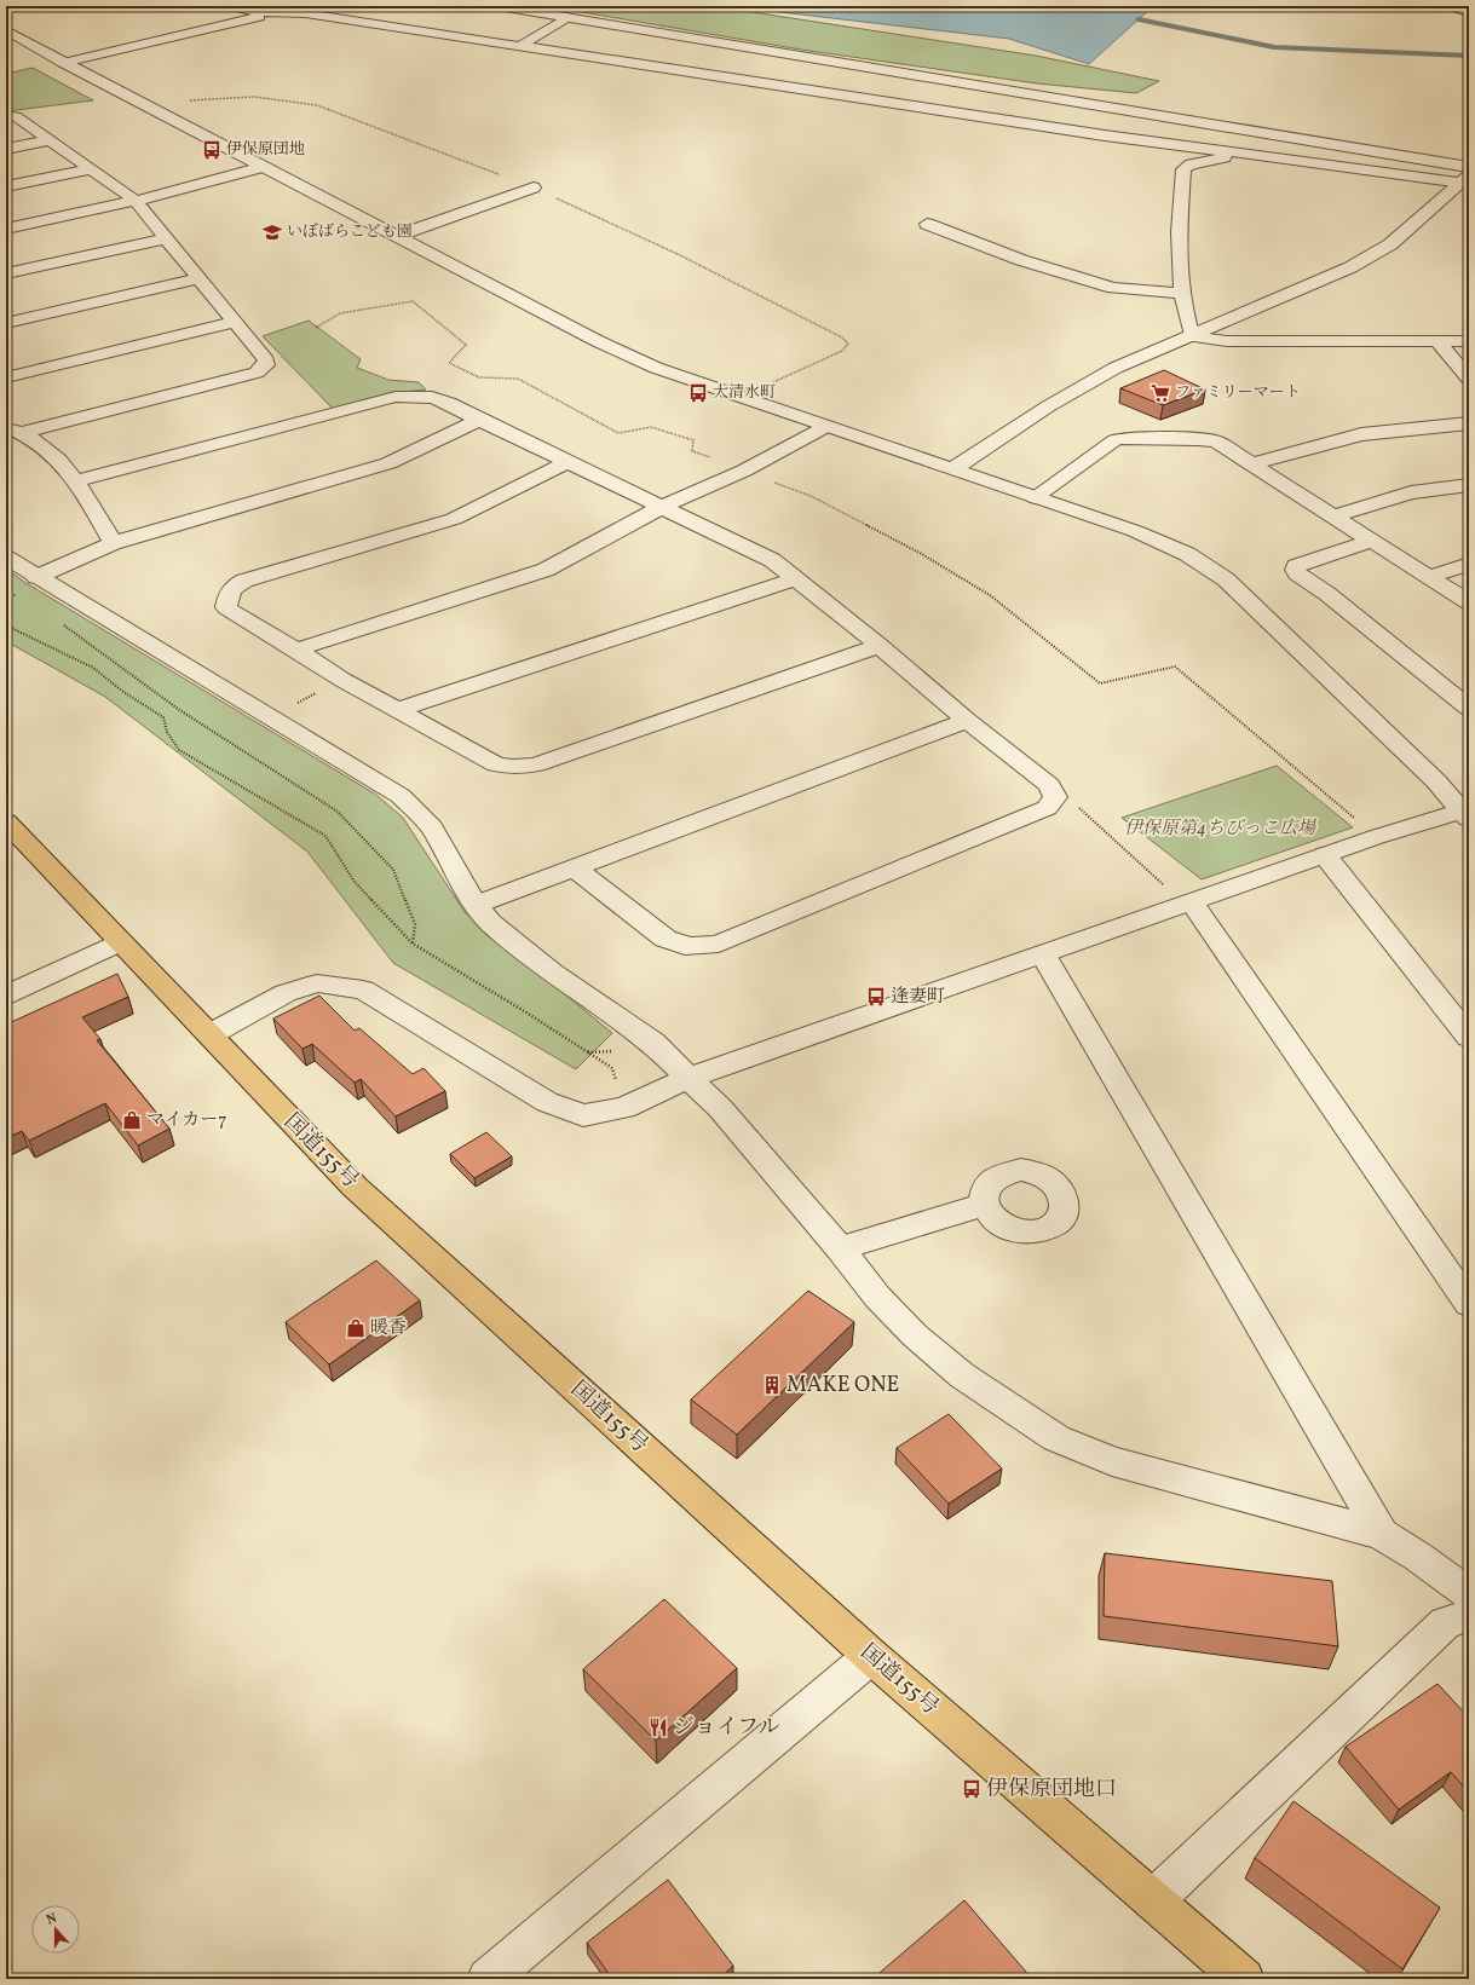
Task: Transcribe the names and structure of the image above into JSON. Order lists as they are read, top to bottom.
{
  "streets": {
    "highway": ["国道155号"]
  },
  "parks": ["伊保原第4ちびっこ広場"],
  "places": {
    "bus stop": [
      "伊保原団地",
      "大清水町",
      "逢妻町",
      "伊保原団地口"
    ],
    "school or university": ["いぼばらこども園"],
    "supermarket": ["ファミリーマート"],
    "shop": ["マイカー7", "暖香"],
    "building": ["MAKE ONE"],
    "restaurant": ["ジョイフル"]
  },
  "north": "top"
}
